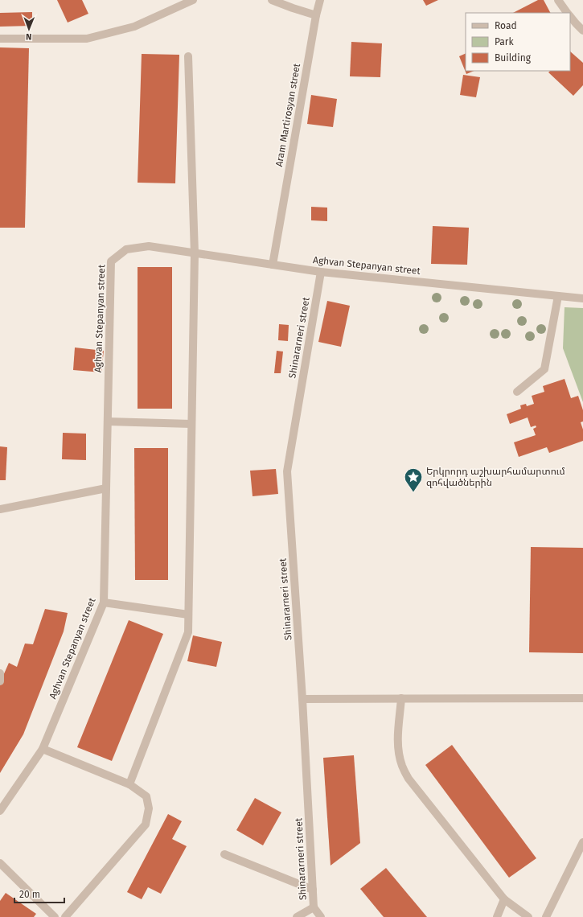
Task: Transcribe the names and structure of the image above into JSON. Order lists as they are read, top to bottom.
{
  "streets": {
    "street": ["Aram Martirosyan street", "Aghvan Stepanyan street", "Shinararneri street"]
  },
  "crossings": [
    ["Aram Martirosyan street", "Aghvan Stepanyan street"],
    ["Aghvan Stepanyan street", "Shinararneri street"]
  ],
  "places": {
    "place": ["Երկրորդ աշխարհամարտում զոհվածներին"]
  },
  "legend": ["Road", "Park", "Building"],
  "scale_bar": "20 m",
  "north": "bottom"
}
